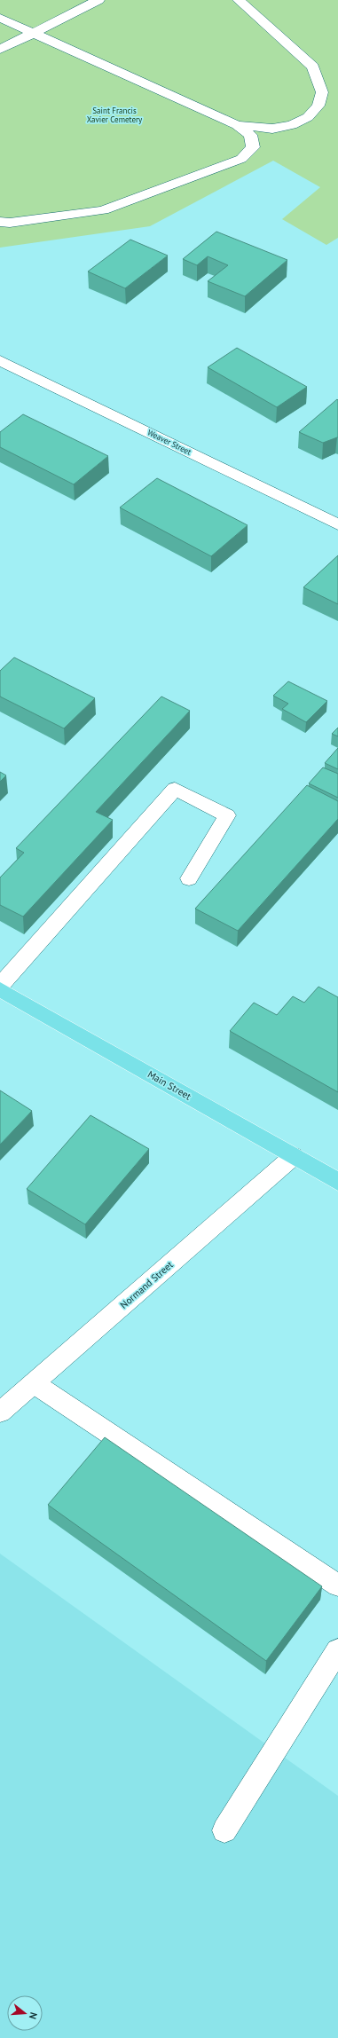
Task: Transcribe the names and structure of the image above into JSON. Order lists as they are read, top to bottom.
{
  "streets": {
    "main road": ["Main Street"],
    "street": ["Weaver Street", "Normand Street"]
  },
  "crossings": [
    ["Main Street", "Normand Street"]
  ],
  "parks": ["Saint Francis Xavier Cemetery"],
  "north": "right"
}
